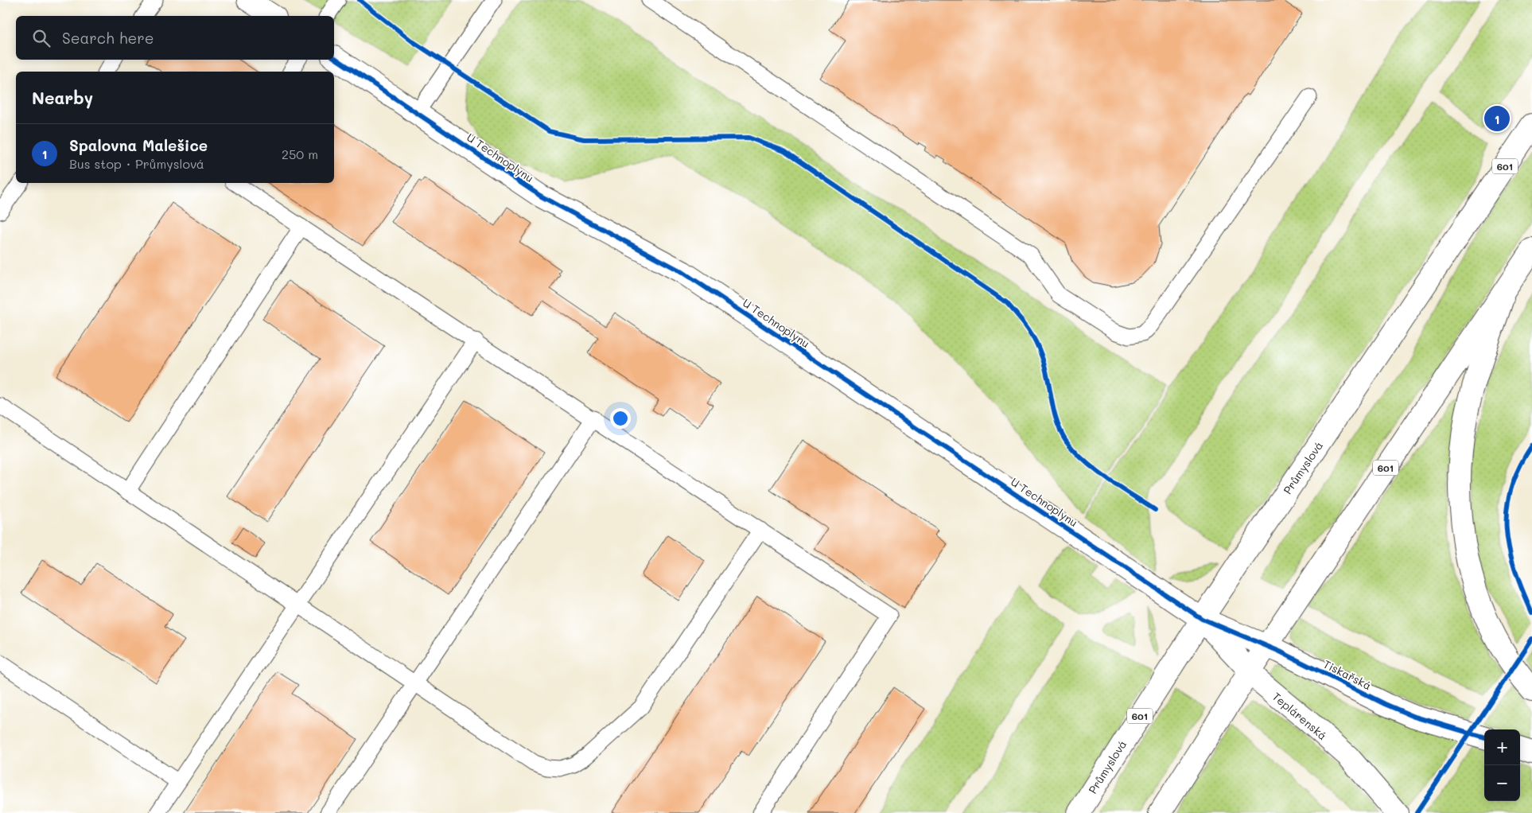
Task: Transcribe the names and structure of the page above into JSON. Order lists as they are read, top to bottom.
{
  "streets": {
    "street": [
      "U Technoplynu",
      "601",
      "Průmyslová",
      "Tiskařská",
      "Teplárenská"
    ]
  },
  "crossings": [
    ["U Technoplynu", "Průmyslová"],
    ["U Technoplynu", "Tiskařská"],
    ["U Technoplynu", "Teplárenská"],
    ["601", "Tiskařská"],
    ["601", "Teplárenská"],
    ["Průmyslová", "Tiskařská"],
    ["Průmyslová", "Teplárenská"],
    ["Tiskařská", "Teplárenská"]
  ],
  "page": {
    "search": "Search here",
    "heading": "Nearby",
    "pins": "1",
    "list": [
      {
        "mark": "1",
        "name": "Spalovna Malešice",
        "note": "Bus stop · Průmyslová",
        "value": "250 m"
      }
    ],
    "map_buttons": ["+", "−"]
  }
}
